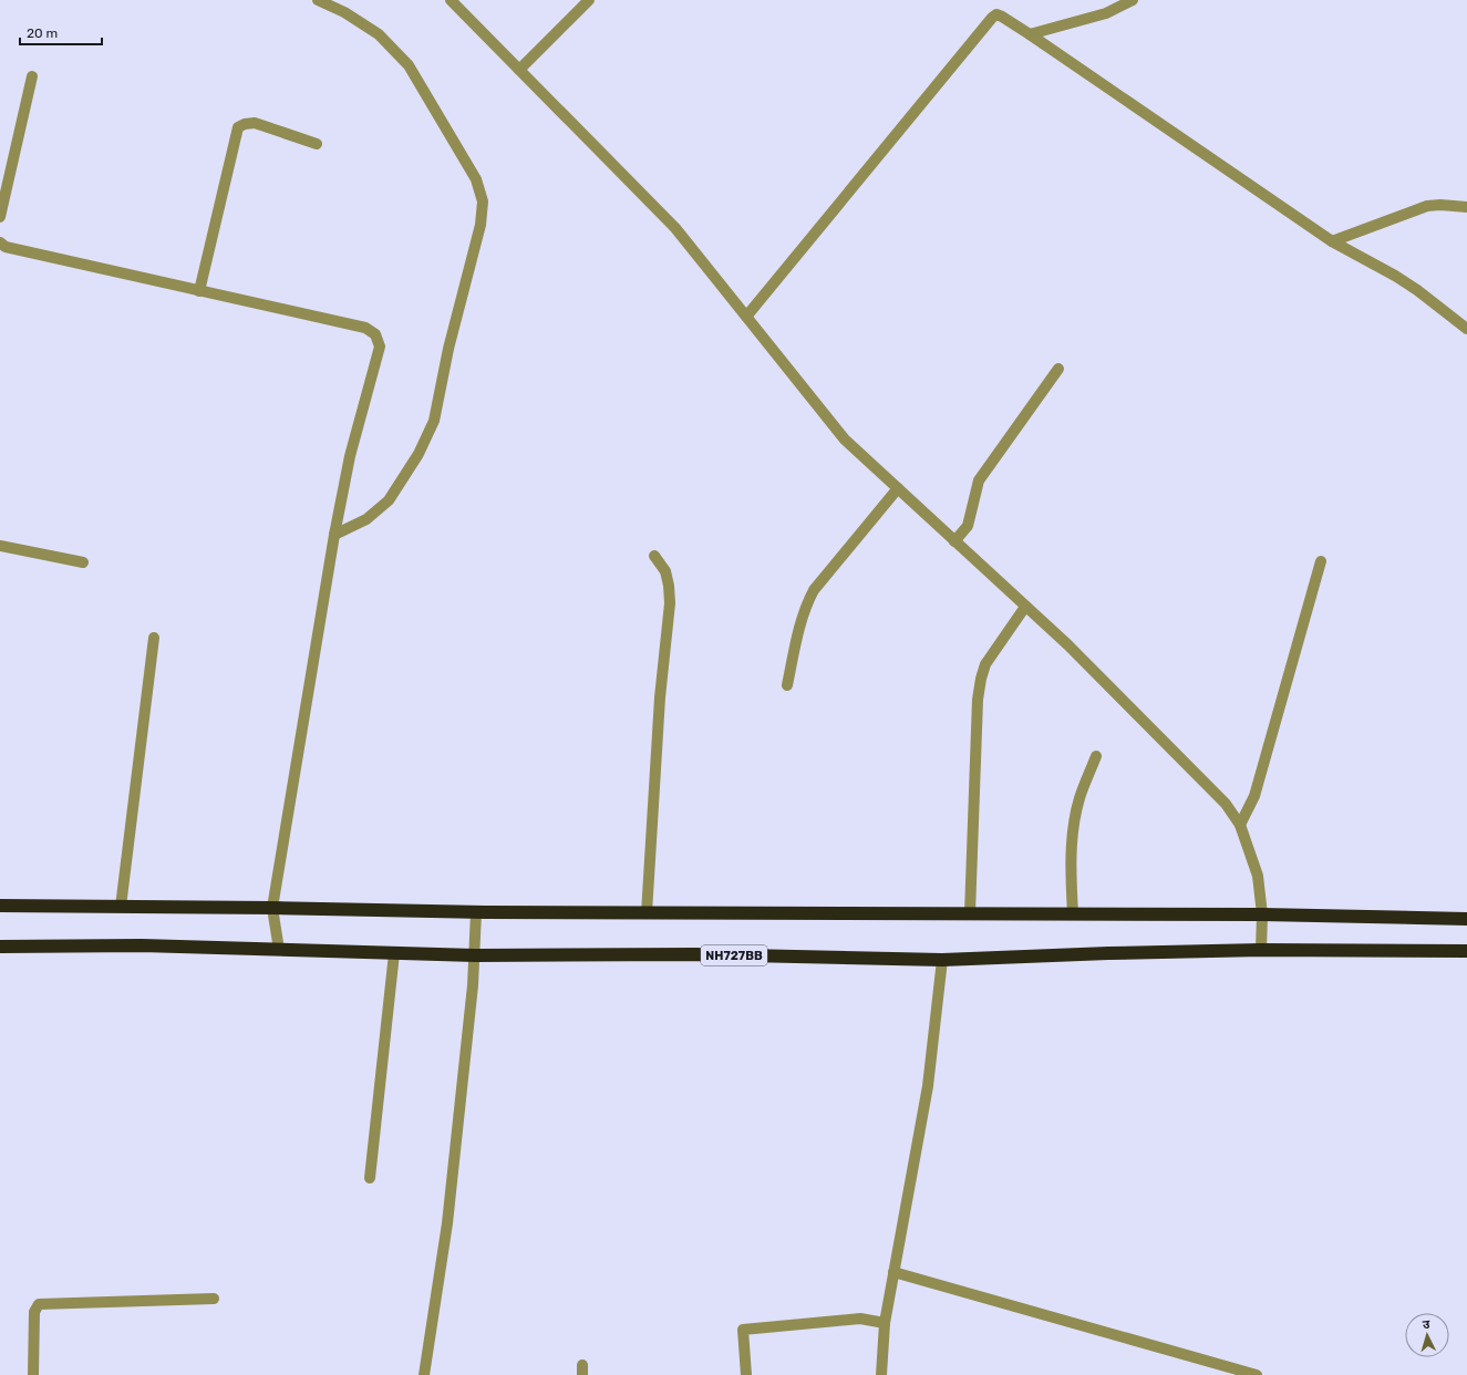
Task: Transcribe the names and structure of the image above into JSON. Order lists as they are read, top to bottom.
{
  "streets": {
    "highway": ["NH727BB"]
  },
  "scale_bar": "20 m",
  "north": "top"
}
